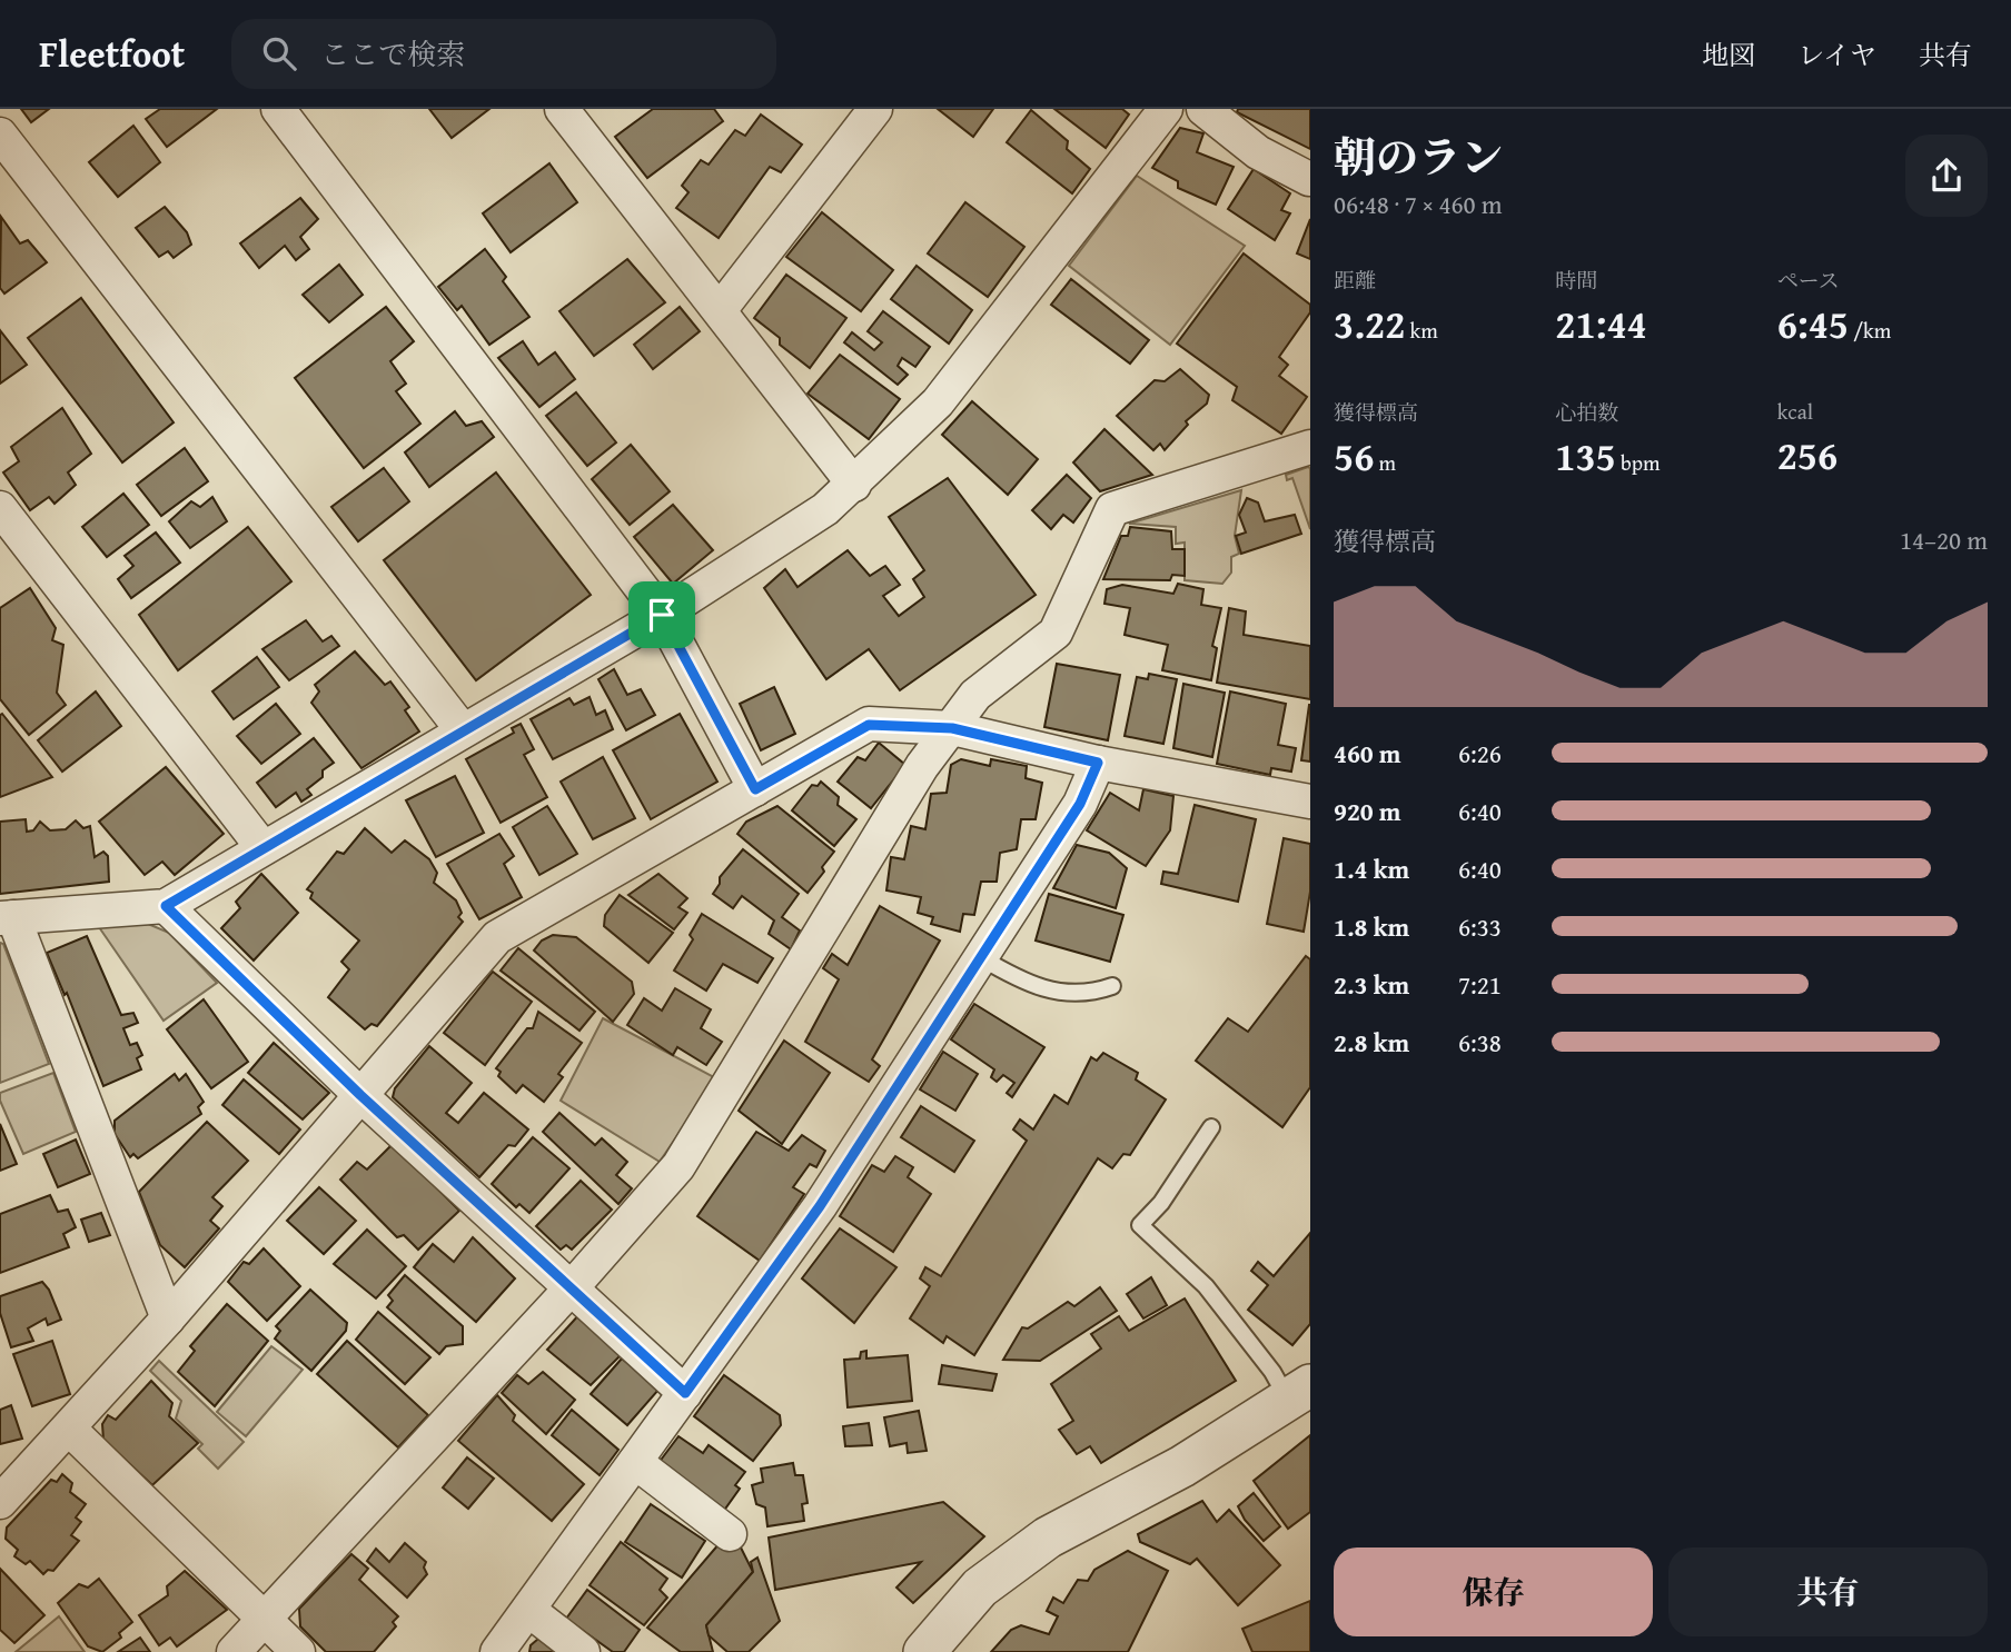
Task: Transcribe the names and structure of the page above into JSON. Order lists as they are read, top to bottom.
{
  "page": {
    "header": "Fleetfoot",
    "search": "ここで検索",
    "nav": ["地図", "レイヤ", "共有"],
    "heading": ["朝のラン", "06:48 · 7 × 460 m"],
    "stats": [
      ["距離", "3.22 km"],
      ["時間", "21:44"],
      ["ペース", "6:45 /km"],
      ["獲得標高", "56 m"],
      ["心拍数", "135 bpm"],
      ["kcal", "256"]
    ],
    "chart": ["獲得標高", "14–20 m"],
    "list": [
      {
        "name": "460 m",
        "note": "6:26"
      },
      {
        "name": "920 m",
        "note": "6:40"
      },
      {
        "name": "1.4 km",
        "note": "6:40"
      },
      {
        "name": "1.8 km",
        "note": "6:33"
      },
      {
        "name": "2.3 km",
        "note": "7:21"
      },
      {
        "name": "2.8 km",
        "note": "6:38"
      }
    ],
    "buttons": ["保存", "共有"]
  }
}
